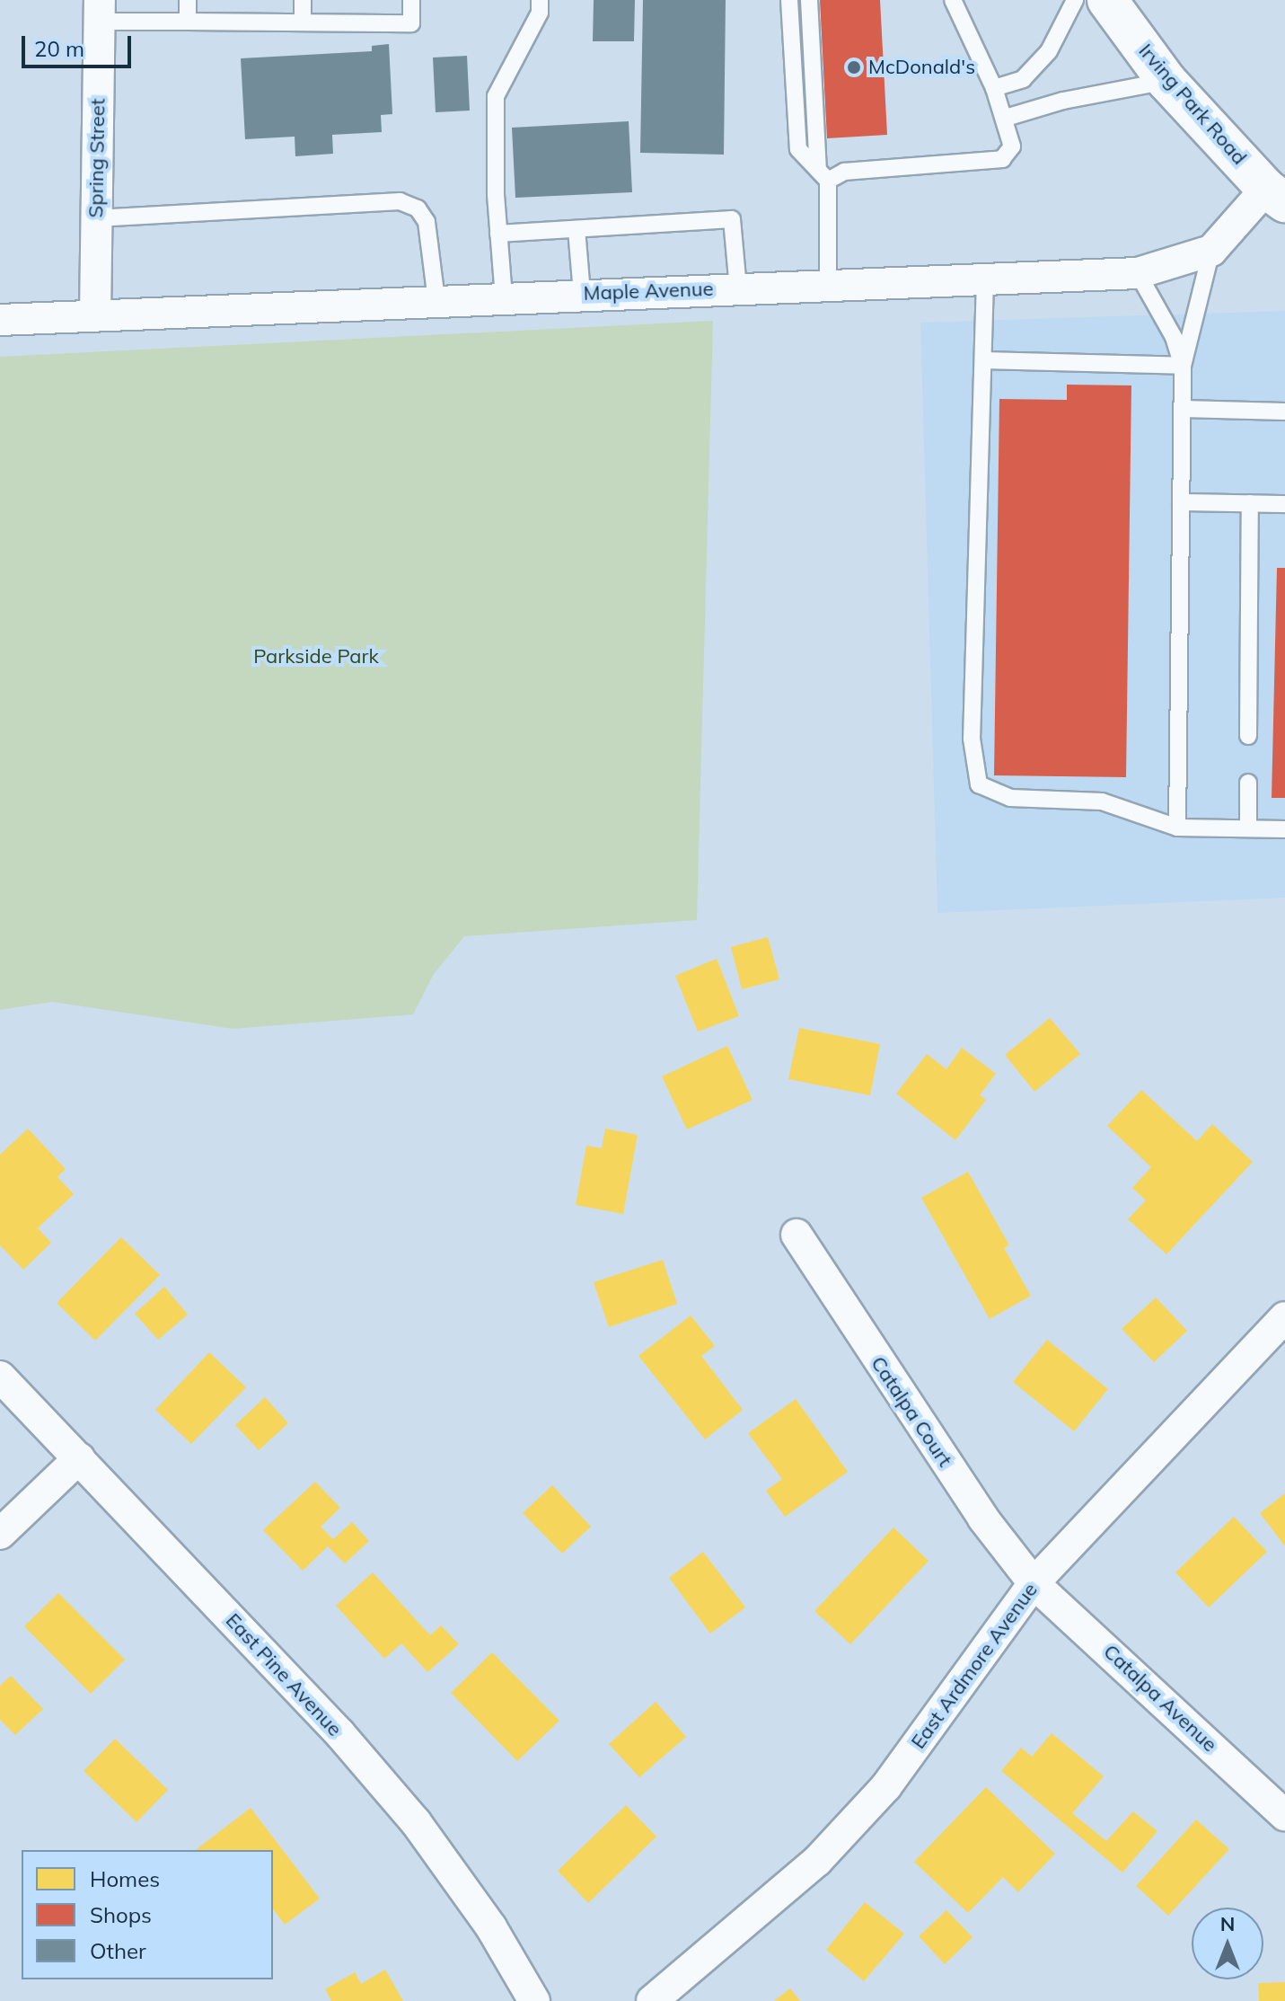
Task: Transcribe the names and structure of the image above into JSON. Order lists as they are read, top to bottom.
{
  "streets": {
    "main road": ["Irving Park Road"],
    "street": [
      "Spring Street",
      "Maple Avenue",
      "Catalpa Court",
      "East Ardmore Avenue",
      "East Pine Avenue",
      "Catalpa Avenue"
    ]
  },
  "crossings": [
    ["Spring Street", "Maple Avenue"],
    ["Catalpa Court", "East Ardmore Avenue"],
    ["Catalpa Court", "Catalpa Avenue"],
    ["East Ardmore Avenue", "Catalpa Avenue"]
  ],
  "parks": ["Parkside Park"],
  "places": ["McDonald's"],
  "legend": ["Homes", "Shops", "Other"],
  "scale_bar": "20 m",
  "north": "top"
}
